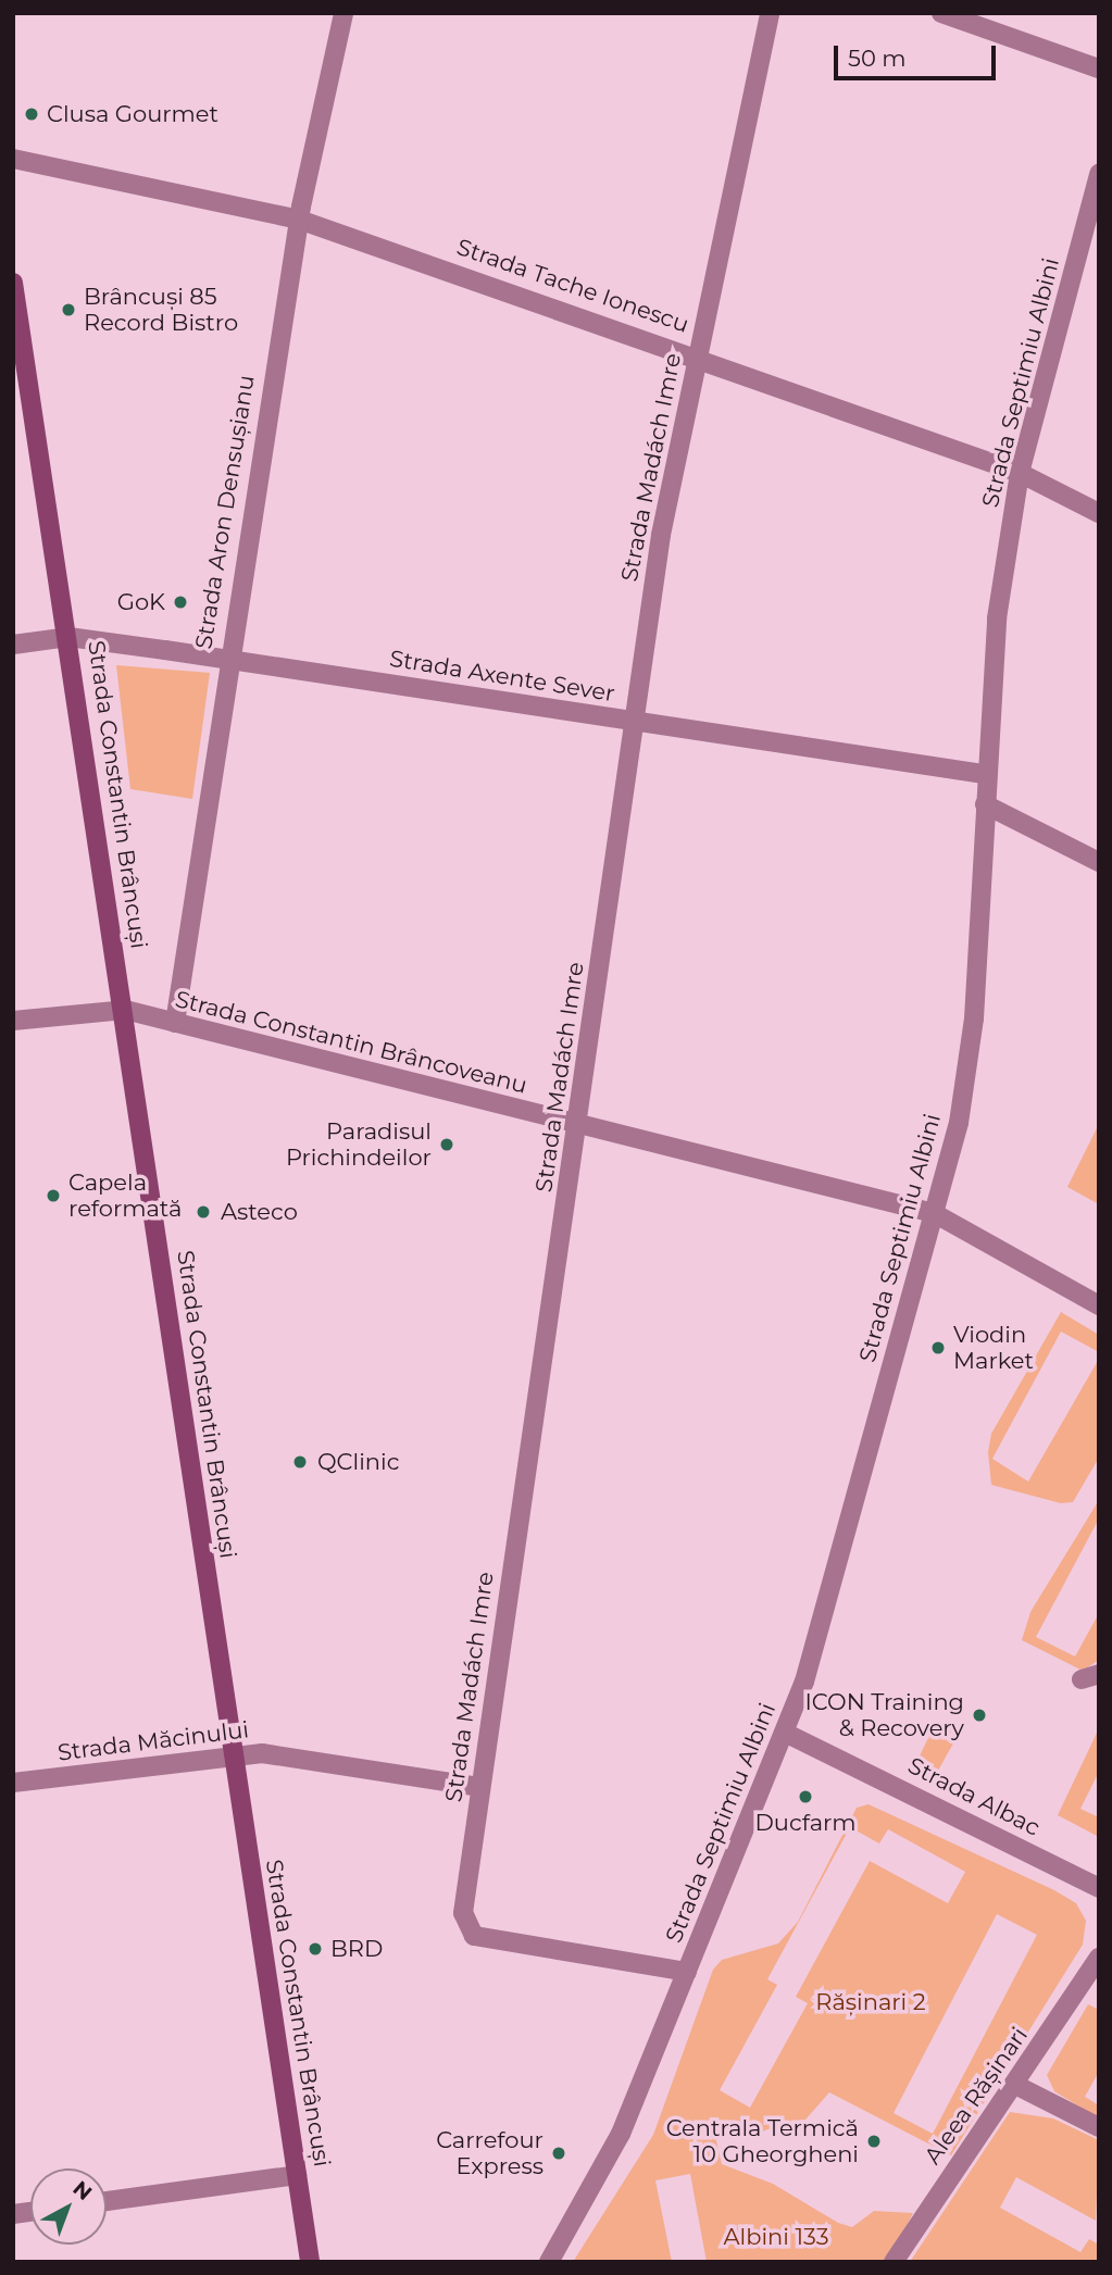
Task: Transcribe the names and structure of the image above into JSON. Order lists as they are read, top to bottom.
{
  "streets": {
    "main road": ["Strada Constantin Brâncuși"],
    "street": [
      "Strada Tache Ionescu",
      "Strada Septimiu Albini",
      "Strada Madách Imre",
      "Strada Aron Densușianu",
      "Strada Axente Sever",
      "Strada Constantin Brâncoveanu",
      "Strada Măcinului",
      "Strada Albac",
      "Aleea Rășinari"
    ]
  },
  "crossings": [
    ["Strada Tache Ionescu", "Strada Septimiu Albini"],
    ["Strada Tache Ionescu", "Strada Madách Imre"],
    ["Strada Tache Ionescu", "Strada Aron Densușianu"],
    ["Strada Septimiu Albini", "Strada Madách Imre"],
    ["Strada Septimiu Albini", "Strada Axente Sever"],
    ["Strada Septimiu Albini", "Strada Constantin Brâncoveanu"],
    ["Strada Septimiu Albini", "Strada Albac"],
    ["Strada Madách Imre", "Strada Axente Sever"],
    ["Strada Madách Imre", "Strada Constantin Brâncoveanu"],
    ["Strada Madách Imre", "Strada Măcinului"],
    ["Strada Aron Densușianu", "Strada Axente Sever"],
    ["Strada Aron Densușianu", "Strada Constantin Brâncoveanu"],
    ["Strada Axente Sever", "Strada Constantin Brâncuși"],
    ["Strada Constantin Brâncuși", "Strada Constantin Brâncoveanu"],
    ["Strada Constantin Brâncuși", "Strada Măcinului"]
  ],
  "parks": ["Rășinari 2", "Albini 133"],
  "places": [
    "Clusa Gourmet",
    "Brâncuși 85 Record Bistro",
    "GoK",
    "Paradisul Prichindeilor",
    "Capela reformată",
    "Asteco",
    "Viodin Market",
    "QClinic",
    "ICON Training & Recovery",
    "Ducfarm",
    "BRD",
    "Centrala Termică 10 Gheorgheni",
    "Carrefour Express"
  ],
  "scale_bar": "50 m",
  "north": "top right"
}
